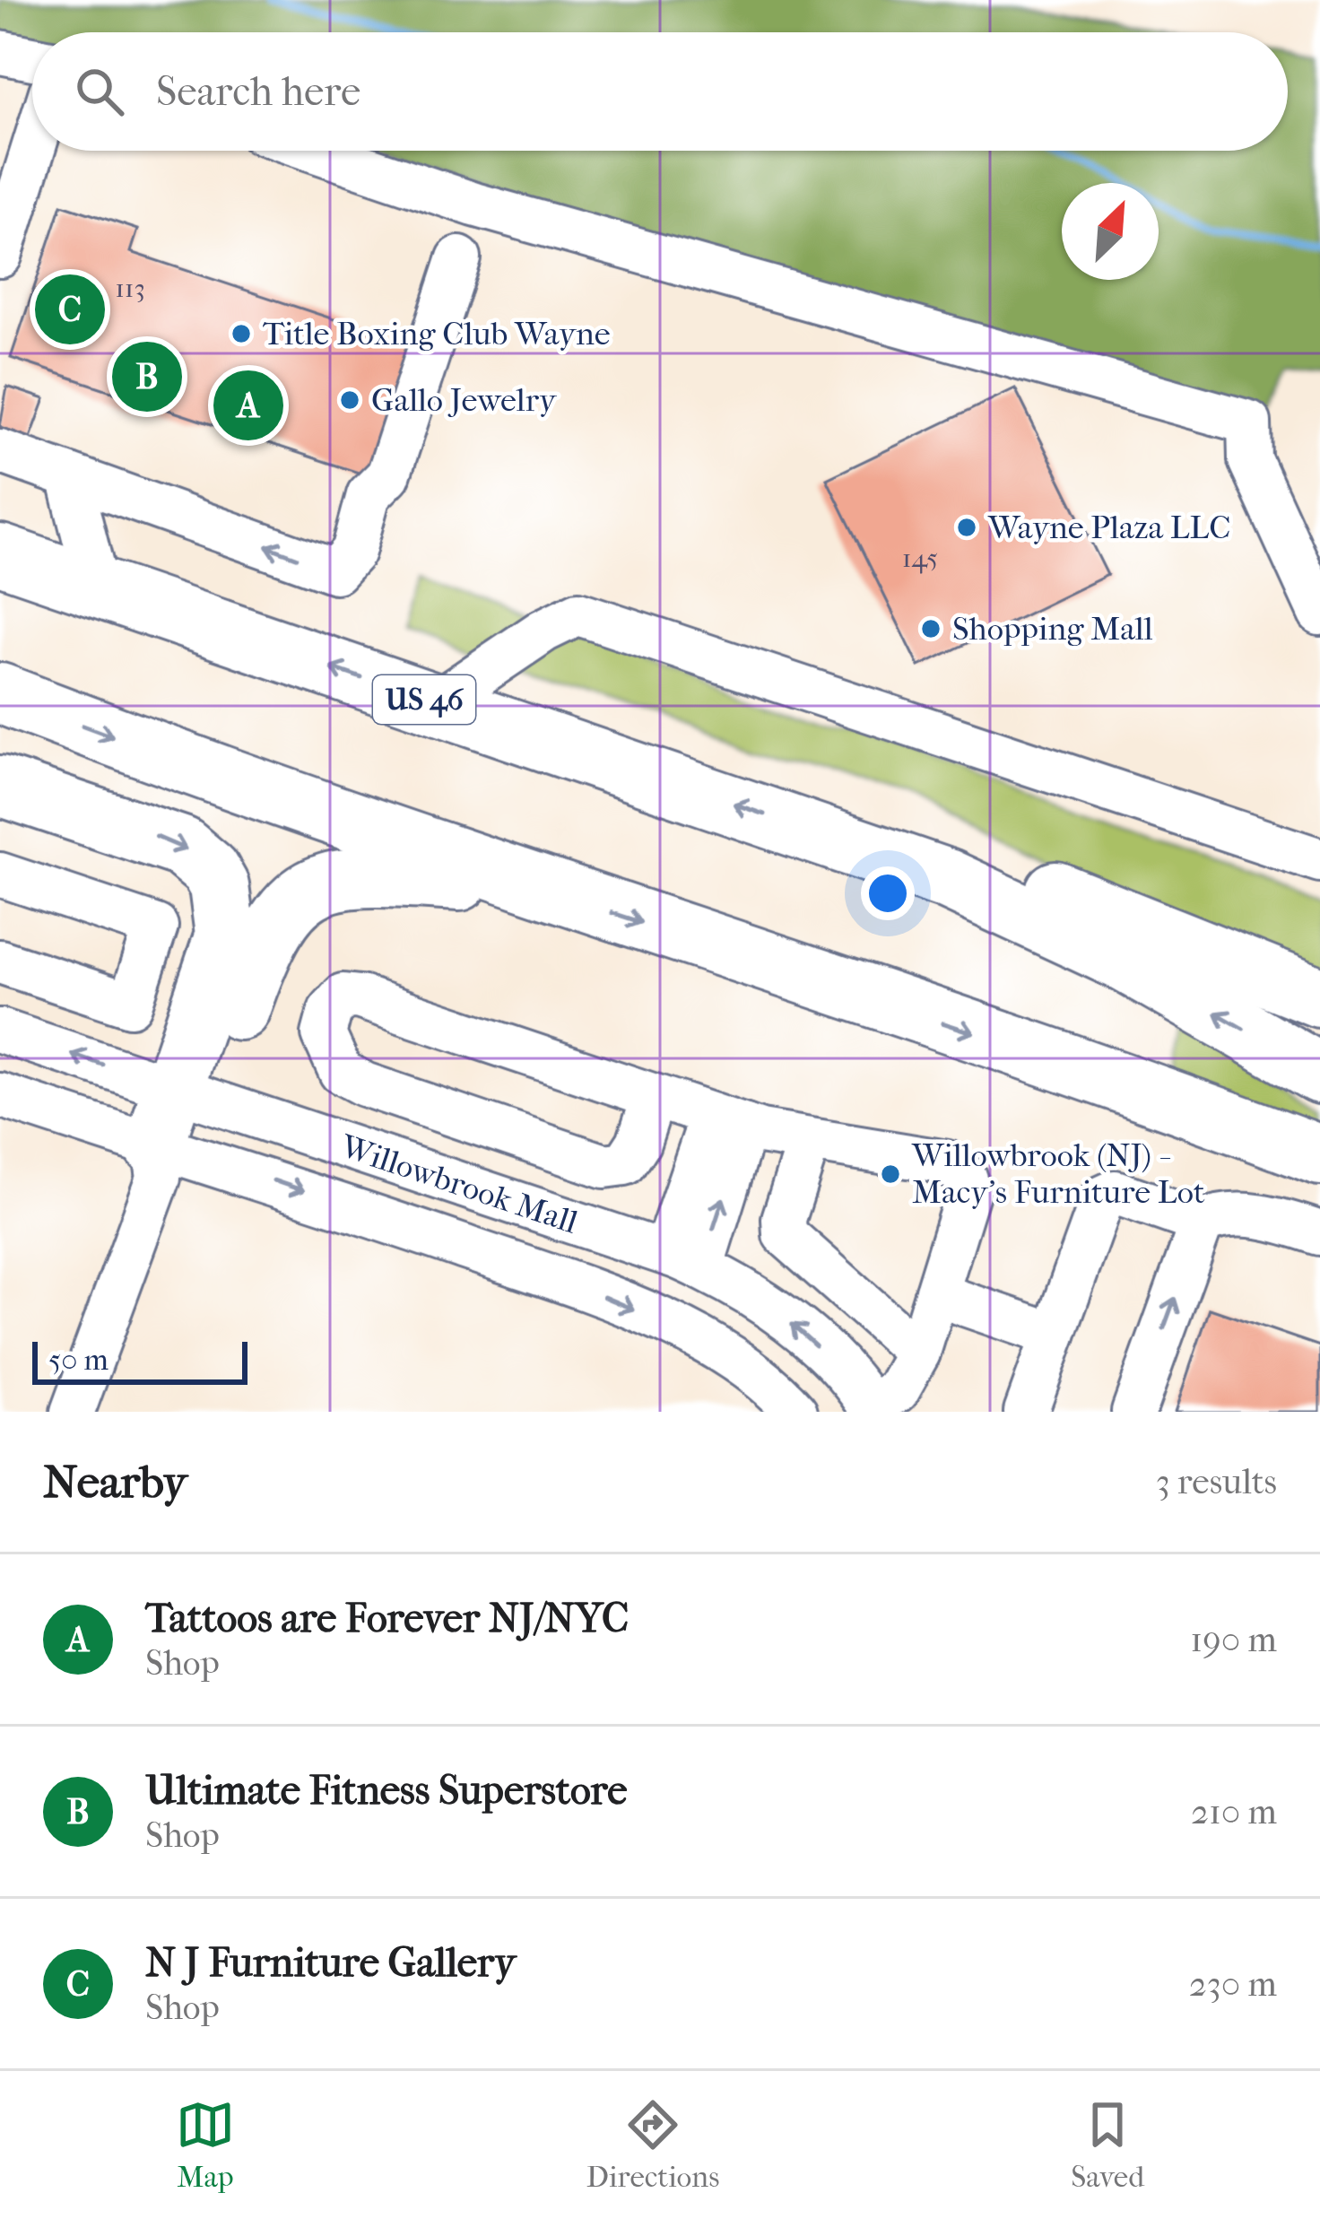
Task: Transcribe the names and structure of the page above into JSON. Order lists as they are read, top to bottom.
{
  "streets": {
    "highway": ["US 46"],
    "street": ["Willowbrook Mall"]
  },
  "places": [
    "Title Boxing Club Wayne",
    "Gallo Jewelry",
    "Wayne Plaza LLC",
    "Shopping Mall",
    "Willowbrook (NJ) - Macy's Furniture Lot"
  ],
  "house_numbers": ["113", "145"],
  "scale_bar": "50 m",
  "north": "top right",
  "page": {
    "search": "Search here",
    "pins": ["C", "B", "A"],
    "scale": "50 m",
    "heading": ["Nearby", "3 results"],
    "list": [
      {
        "mark": "A",
        "name": "Tattoos are Forever NJ/NYC",
        "note": "Shop",
        "value": "190 m"
      },
      {
        "mark": "B",
        "name": "Ultimate Fitness Superstore",
        "note": "Shop",
        "value": "210 m"
      },
      {
        "mark": "C",
        "name": "N J Furniture Gallery",
        "note": "Shop",
        "value": "230 m"
      }
    ],
    "nav": ["Map", "Directions", "Saved"]
  }
}
